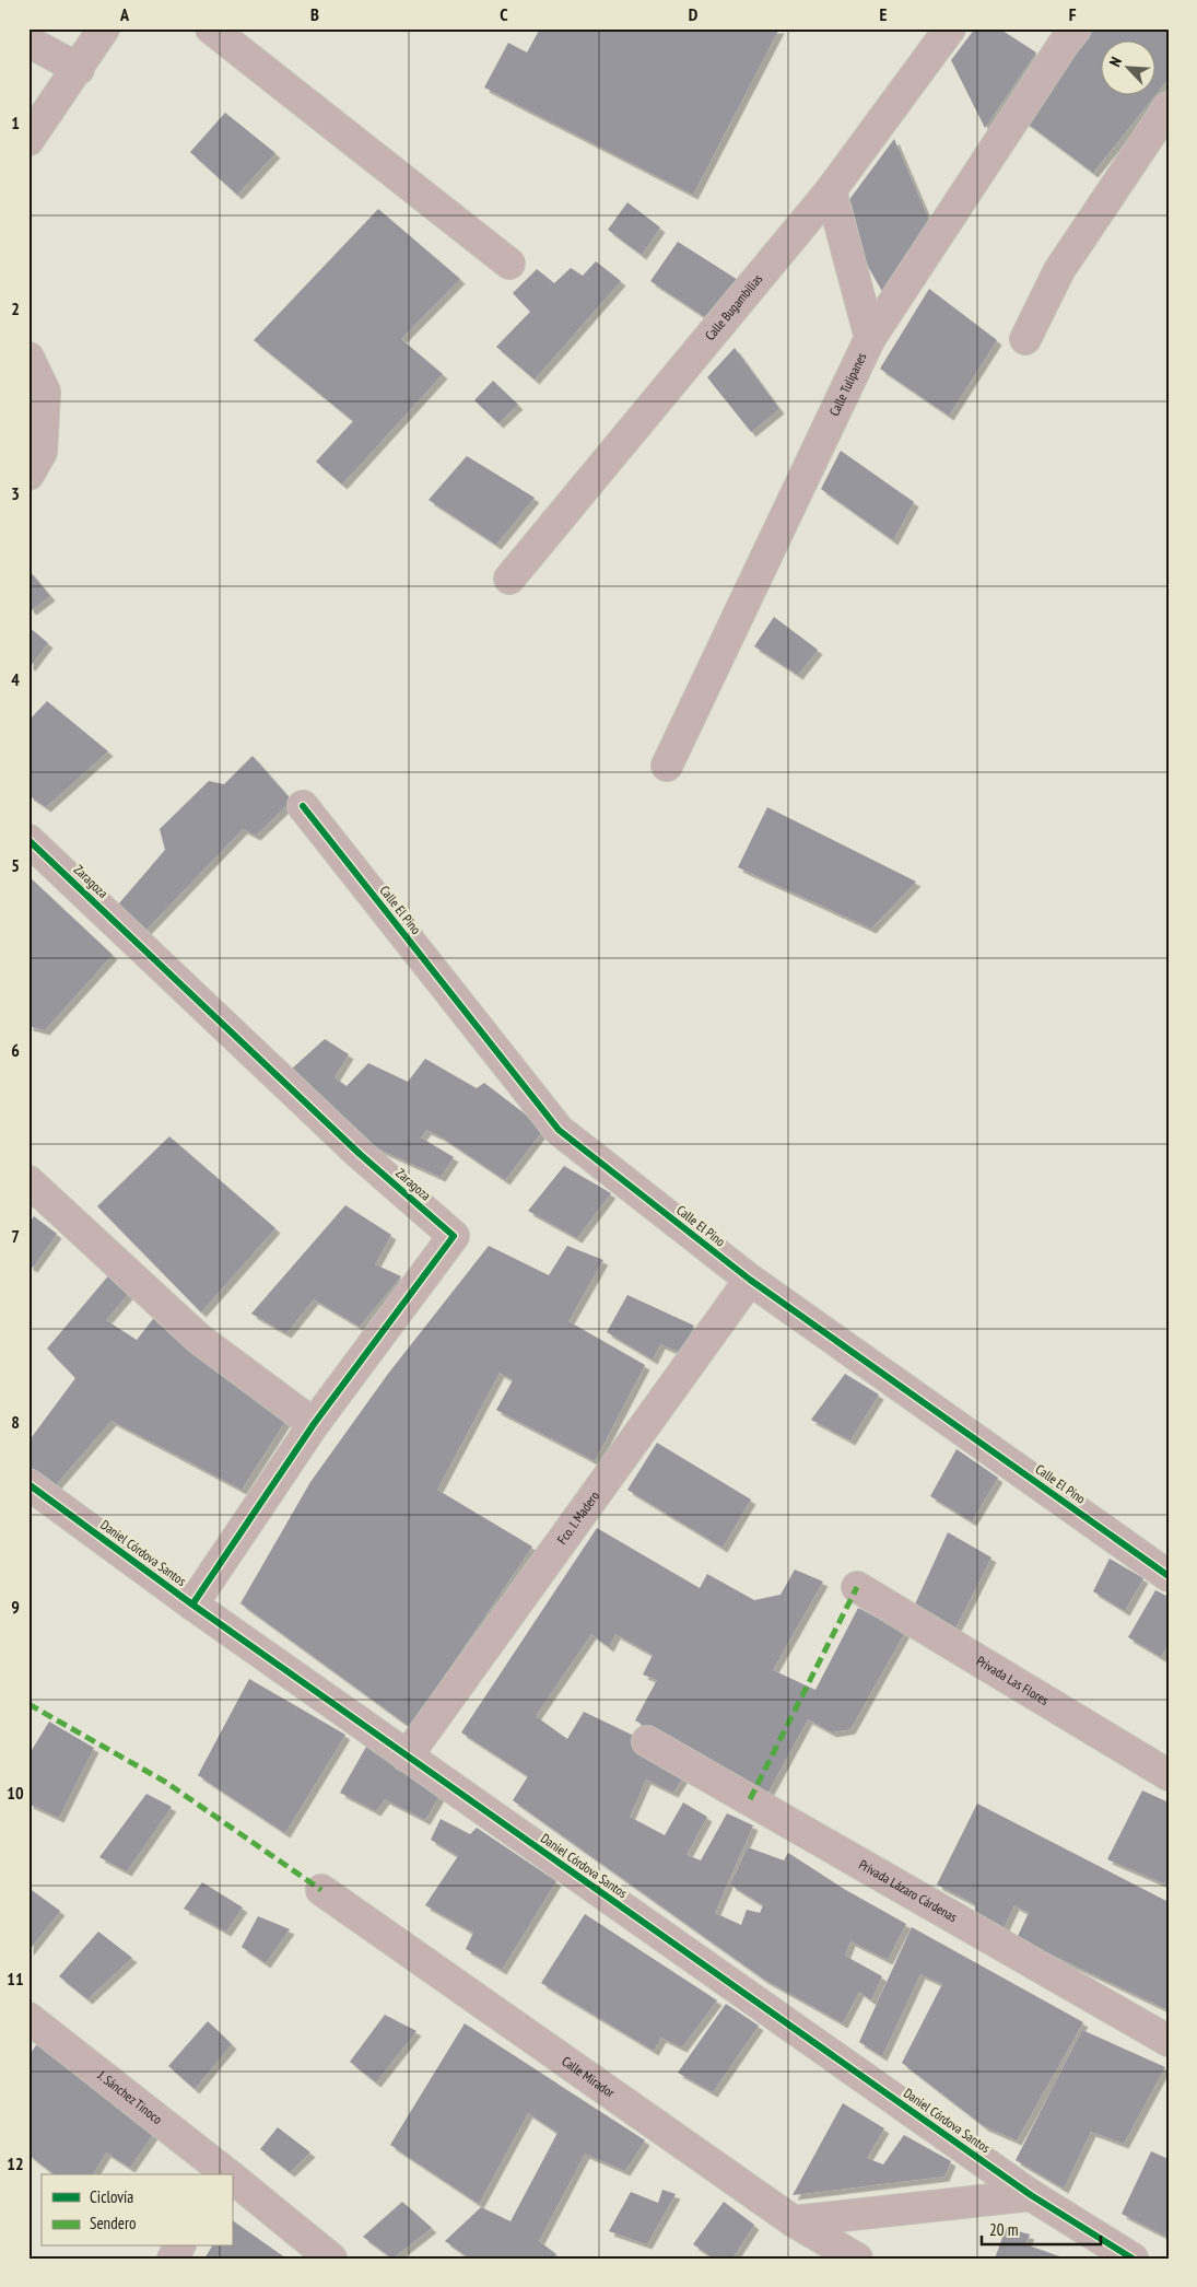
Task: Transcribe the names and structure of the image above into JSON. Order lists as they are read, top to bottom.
{
  "streets": {
    "street": [
      "Calle Bugambilias",
      "Calle Tulipanes",
      "Zaragoza",
      "Calle El Pino",
      "Fco. I. Madero",
      "Daniel Córdova Santos",
      "Privada Las Flores",
      "Privada Lázaro Cárdenas",
      "Calle Mirador",
      "J. Sánchez Tinoco"
    ]
  },
  "crossings": [
    ["Zaragoza", "Daniel Córdova Santos"],
    ["Calle El Pino", "Fco. I. Madero"],
    ["Fco. I. Madero", "Daniel Córdova Santos"]
  ],
  "legend": ["Ciclovía", "Sendero"],
  "scale_bar": "20 m",
  "north": "top left",
  "grid": {
    "columns": [
      "A",
      "B",
      "C",
      "D",
      "E",
      "F"
    ],
    "rows": [
      "1",
      "2",
      "3",
      "4",
      "5",
      "6",
      "7",
      "8",
      "9",
      "10",
      "11",
      "12"
    ]
  }
}
